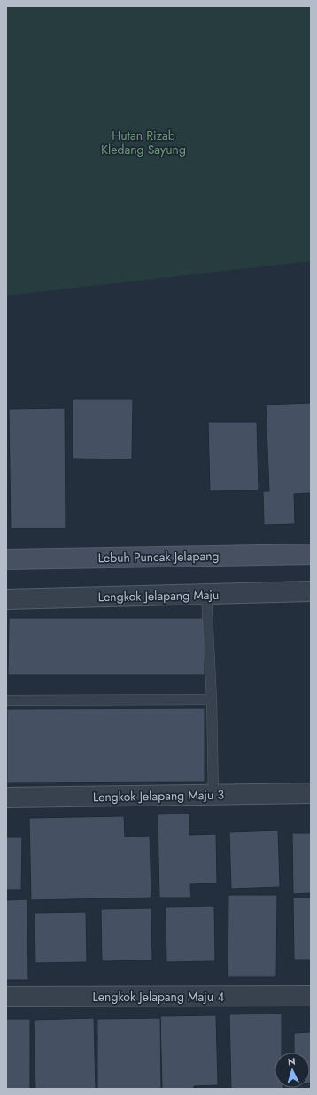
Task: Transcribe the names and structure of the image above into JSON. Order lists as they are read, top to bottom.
{
  "streets": {
    "street": [
      "Lebuh Puncak Jelapang",
      "Lengkok Jelapang Maju",
      "Lengkok Jelapang Maju 3",
      "Lengkok Jelapang Maju 4"
    ]
  },
  "parks": ["Hutan Rizab Kledang Sayung"],
  "north": "top"
}
